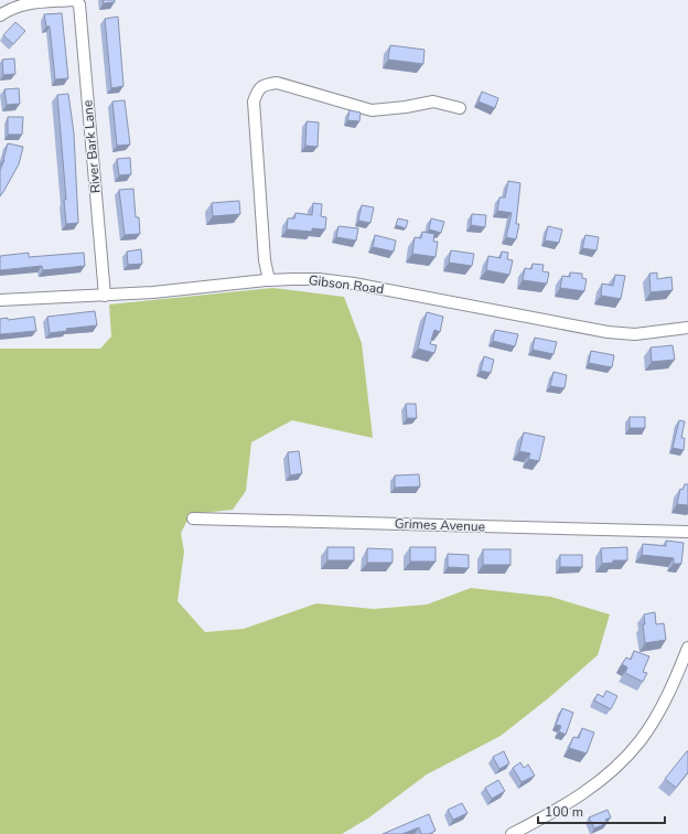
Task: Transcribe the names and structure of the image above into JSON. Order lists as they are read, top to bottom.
{
  "streets": {
    "street": ["River Bark Lane", "Gibson Road", "Grimes Avenue"]
  },
  "crossings": [
    ["River Bark Lane", "Gibson Road"]
  ],
  "scale_bar": "100 m"
}
